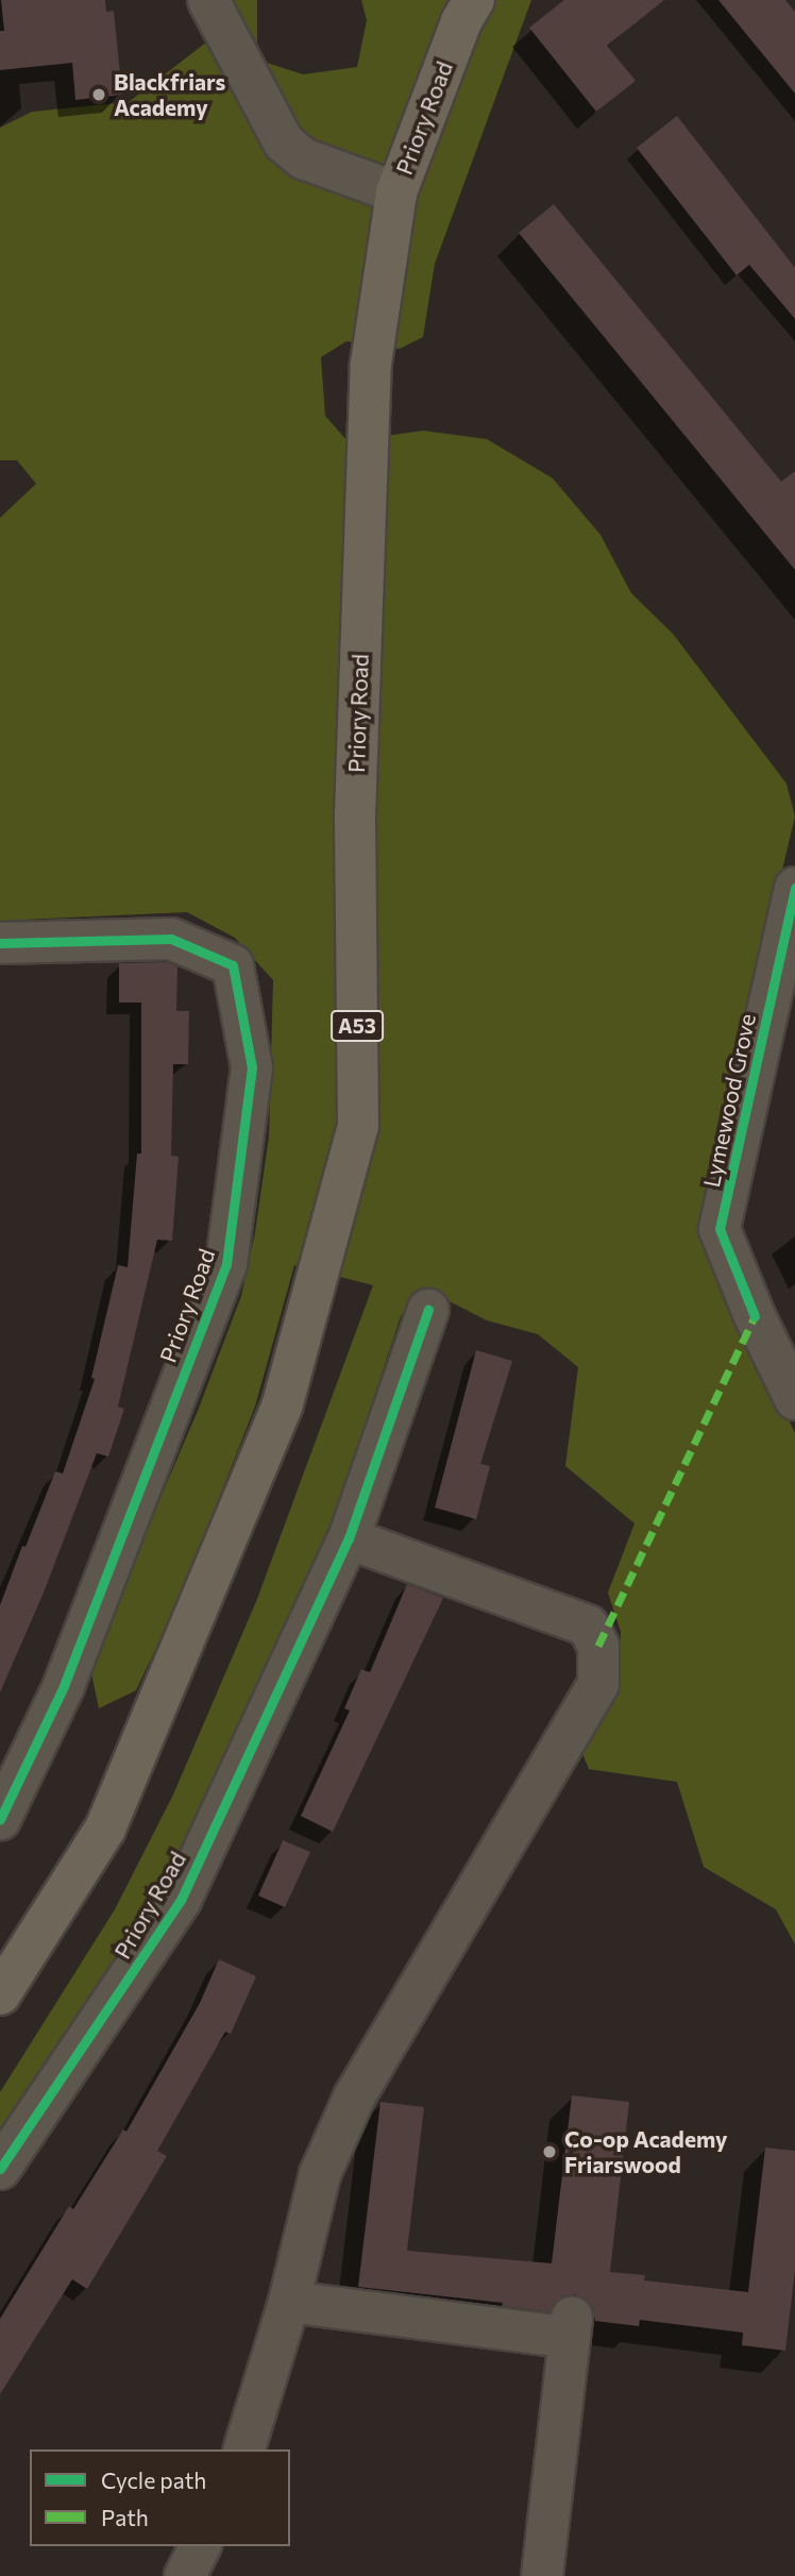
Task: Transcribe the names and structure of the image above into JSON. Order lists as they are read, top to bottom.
{
  "streets": {
    "highway": ["Priory Road", "A53"],
    "street": ["Lymewood Grove"]
  },
  "places": ["Blackfriars Academy", "Co-op Academy Friarswood"],
  "legend": ["Cycle path", "Path"]
}
